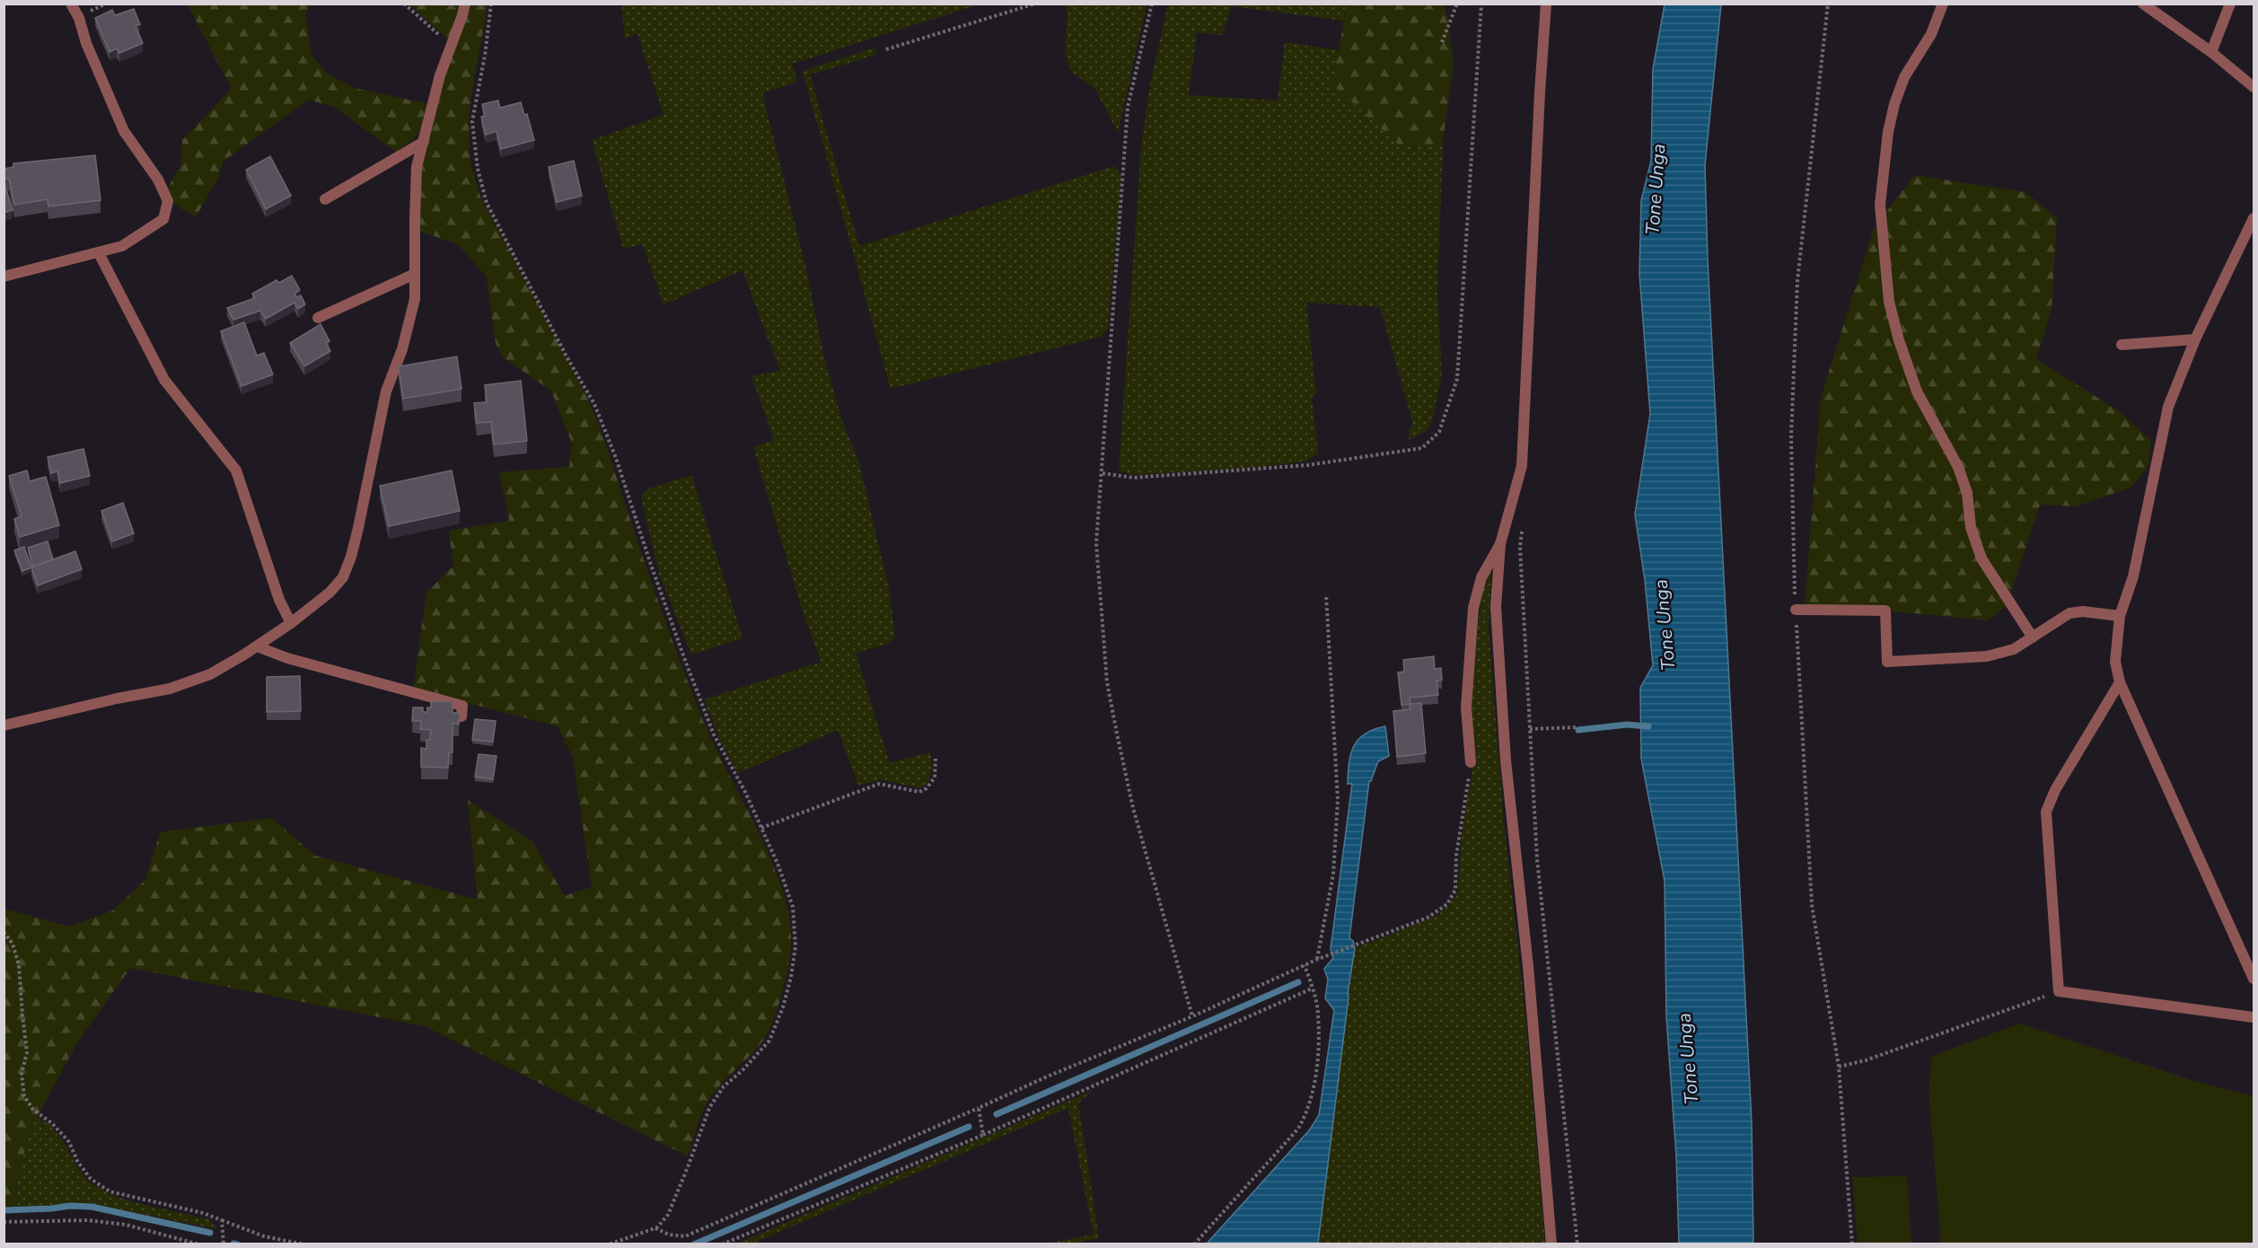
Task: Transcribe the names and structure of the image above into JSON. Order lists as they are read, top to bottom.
{
  "water": ["Tone Unga"]
}
